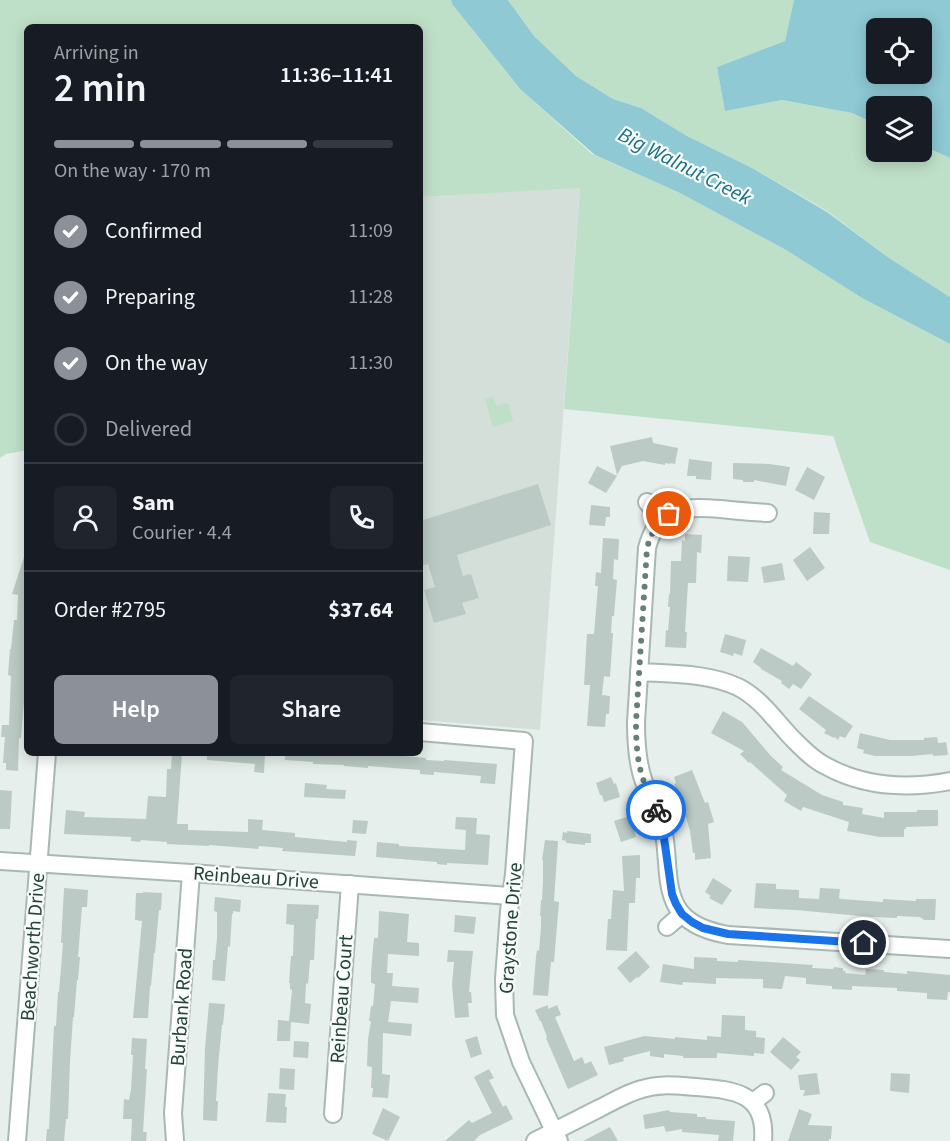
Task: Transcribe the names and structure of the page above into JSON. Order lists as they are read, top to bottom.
{
  "streets": {
    "street": [
      "Reinbeau Drive",
      "Graystone Drive",
      "Beachworth Drive",
      "Reinbeau Court",
      "Burbank Road"
    ]
  },
  "crossings": [
    ["Reinbeau Drive", "Graystone Drive"],
    ["Reinbeau Drive", "Beachworth Drive"],
    ["Reinbeau Drive", "Reinbeau Court"],
    ["Reinbeau Drive", "Burbank Road"]
  ],
  "water": ["Big Walnut Creek"],
  "page": {
    "heading": ["2 min", "Arriving in", "11:36–11:41"],
    "panel": [
      "Sam",
      "Courier · 4.4",
      "Order #2795",
      "$37.64"
    ],
    "bar": "On the way · 170 m",
    "list": [
      ["Confirmed", "11:09"],
      ["Preparing", "11:28"],
      ["On the way", "11:30"],
      "Delivered"
    ],
    "buttons": ["Help", "Share"]
  }
}
